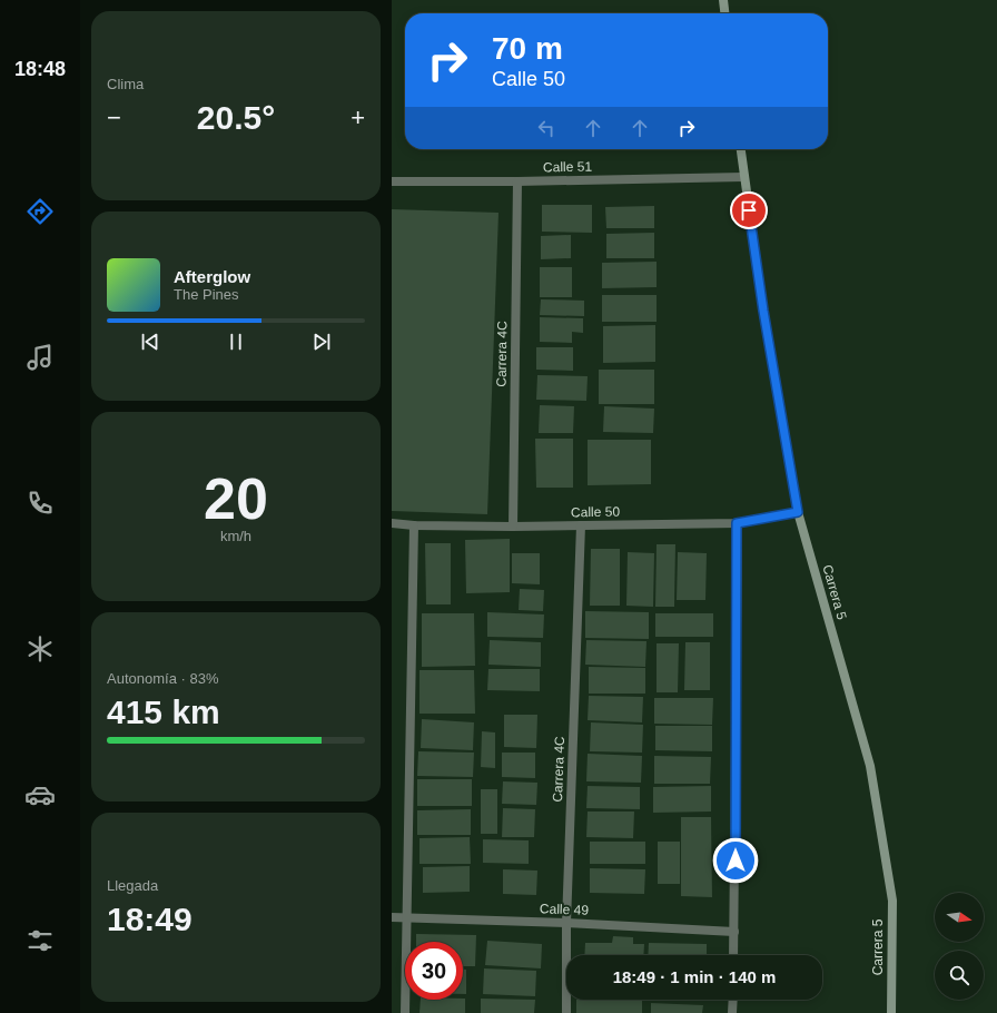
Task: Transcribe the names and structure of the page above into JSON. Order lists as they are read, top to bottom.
{
  "streets": {
    "main road": ["Carrera 5"],
    "street": [
      "Calle 51",
      "Carrera 4C",
      "Calle 50",
      "Calle 49"
    ]
  },
  "crossings": [
    ["Calle 51", "Carrera 4C"],
    ["Calle 51", "Carrera 5"],
    ["Carrera 4C", "Calle 50"],
    ["Carrera 4C", "Calle 49"],
    ["Calle 50", "Carrera 5"]
  ],
  "north": "right",
  "page": {
    "tabs": "18:48",
    "tile": [
      "Clima",
      ["20", "km/h"],
      ["Autonomía · 83%", "415 km"],
      ["Llegada", "18:49"]
    ],
    "turn": ["70 m", "Calle 50"],
    "heat": ["−", "20.5°", "+"],
    "song": ["Afterglow", "The Pines"],
    "limit": "30",
    "trip": "18:49 · 1 min · 140 m"
  }
}
